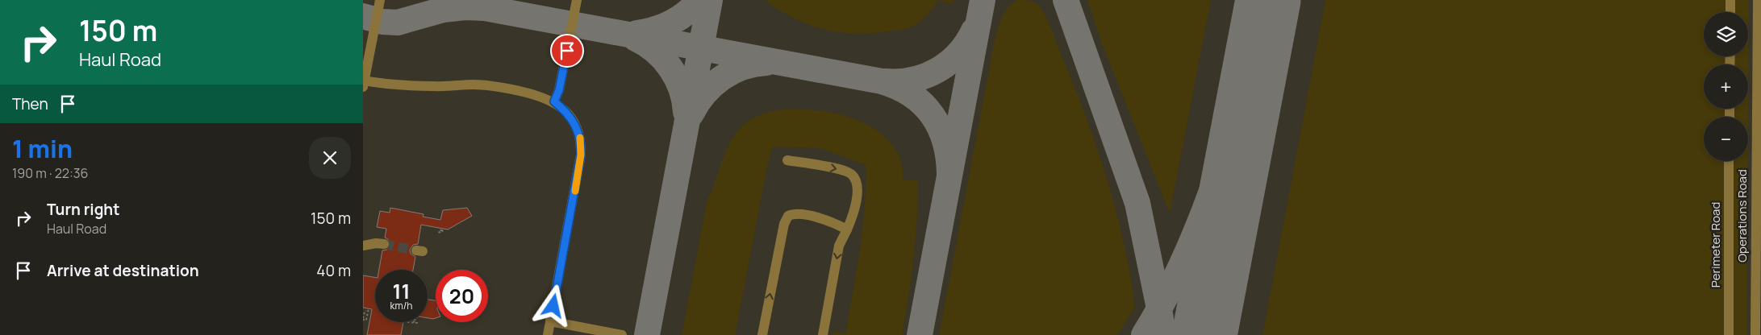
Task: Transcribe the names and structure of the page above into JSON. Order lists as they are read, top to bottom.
{
  "streets": {
    "street": ["Operations Road", "Perimeter Road"]
  },
  "page": {
    "turn": ["150 m", "Haul Road"],
    "map_buttons": ["+", "−"],
    "then": "Then",
    "heading": ["1 min", "190 m · 22:36"],
    "list": [
      {
        "name": "Turn right",
        "note": "Haul Road",
        "value": "150 m"
      },
      {
        "name": "Arrive at destination",
        "value": "40 m"
      }
    ],
    "speed": "11 km/h",
    "limit": "20"
  }
}
